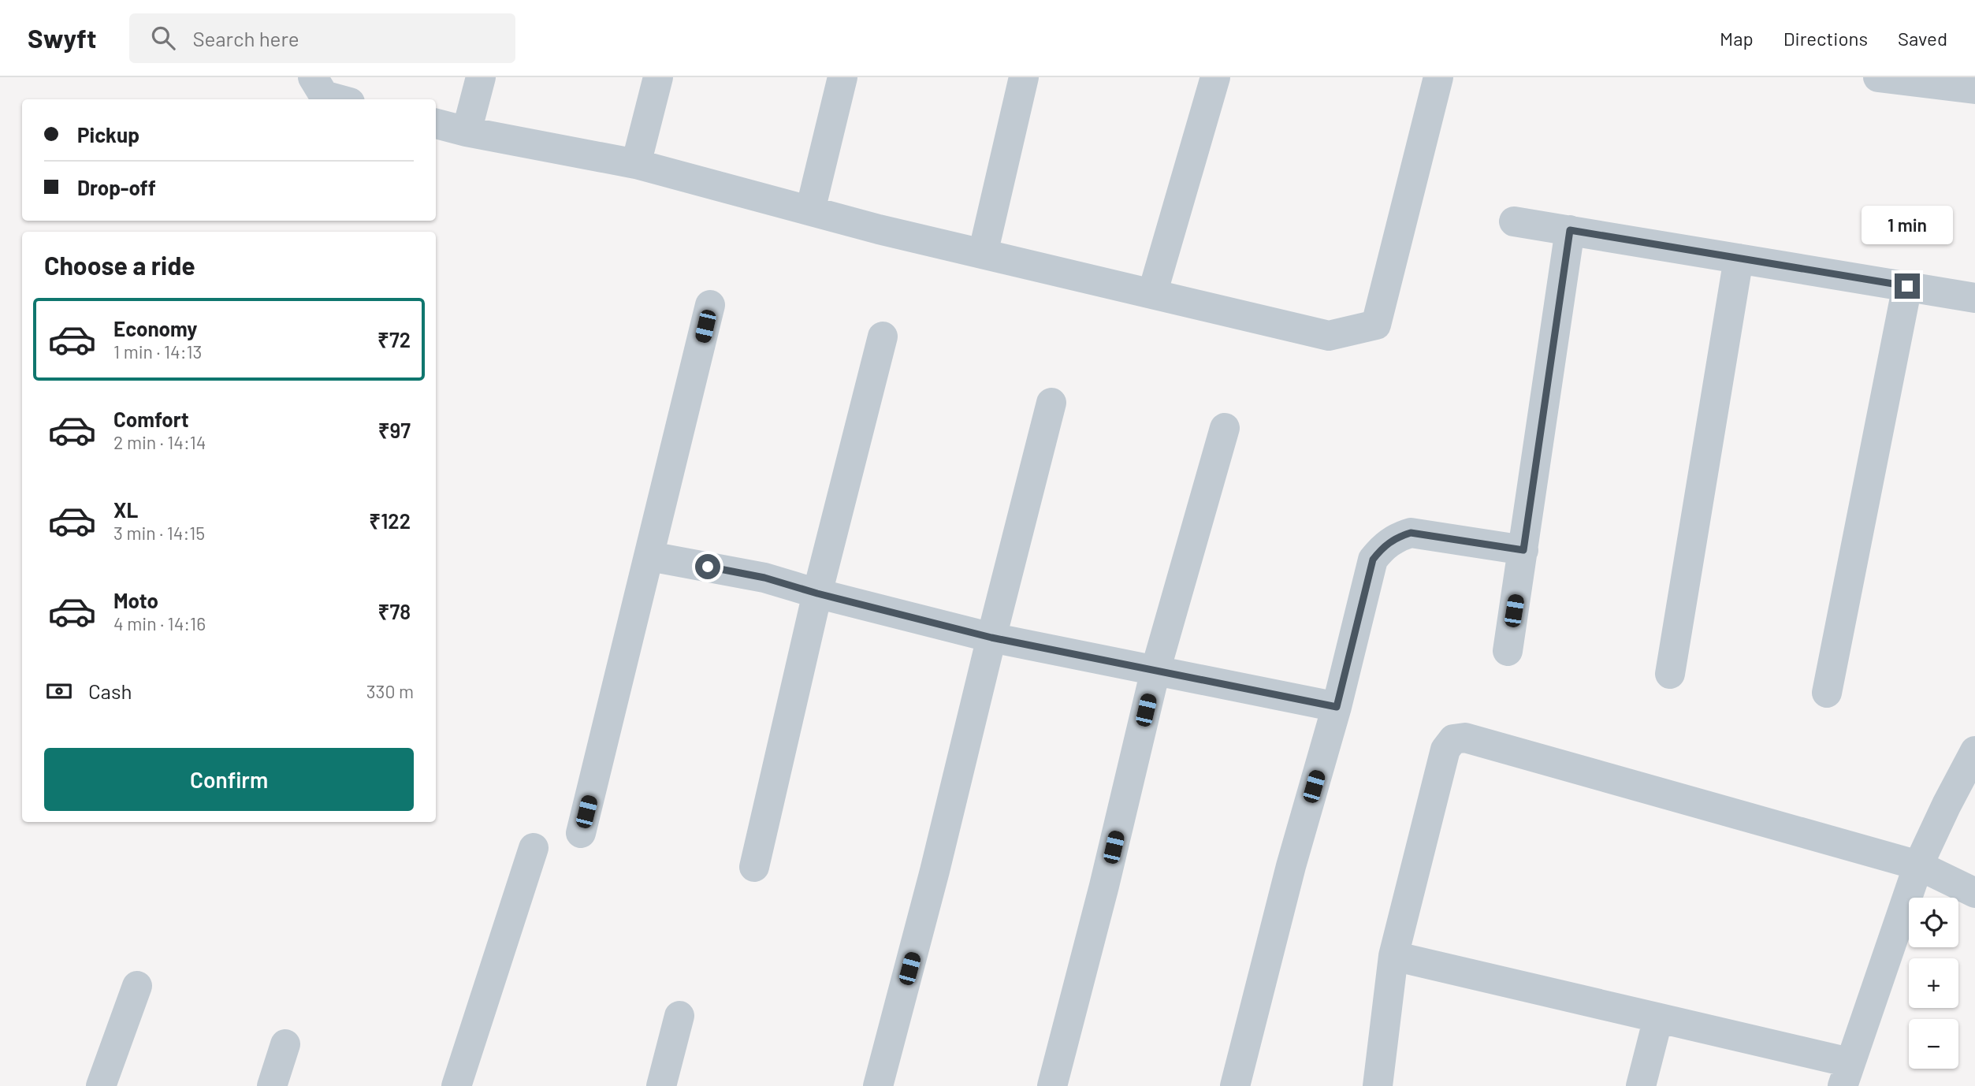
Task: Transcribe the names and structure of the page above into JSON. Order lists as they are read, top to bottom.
{
  "page": {
    "header": "Swyft",
    "search": "Search here",
    "nav": ["Map", "Directions", "Saved"],
    "banner": ["Pickup", "Drop-off"],
    "bubble": "1 min",
    "heading": "Choose a ride",
    "list": [
      {
        "name": "Economy",
        "note": "1 min · 14:13",
        "value": "₹72"
      },
      {
        "name": "Comfort",
        "note": "2 min · 14:14",
        "value": "₹97"
      },
      {
        "name": "XL",
        "note": "3 min · 14:15",
        "value": "₹122"
      },
      {
        "name": "Moto",
        "note": "4 min · 14:16",
        "value": "₹78"
      }
    ],
    "pay": ["Cash", "330 m"],
    "buttons": "Confirm",
    "map_buttons": ["+", "−"]
  }
}
